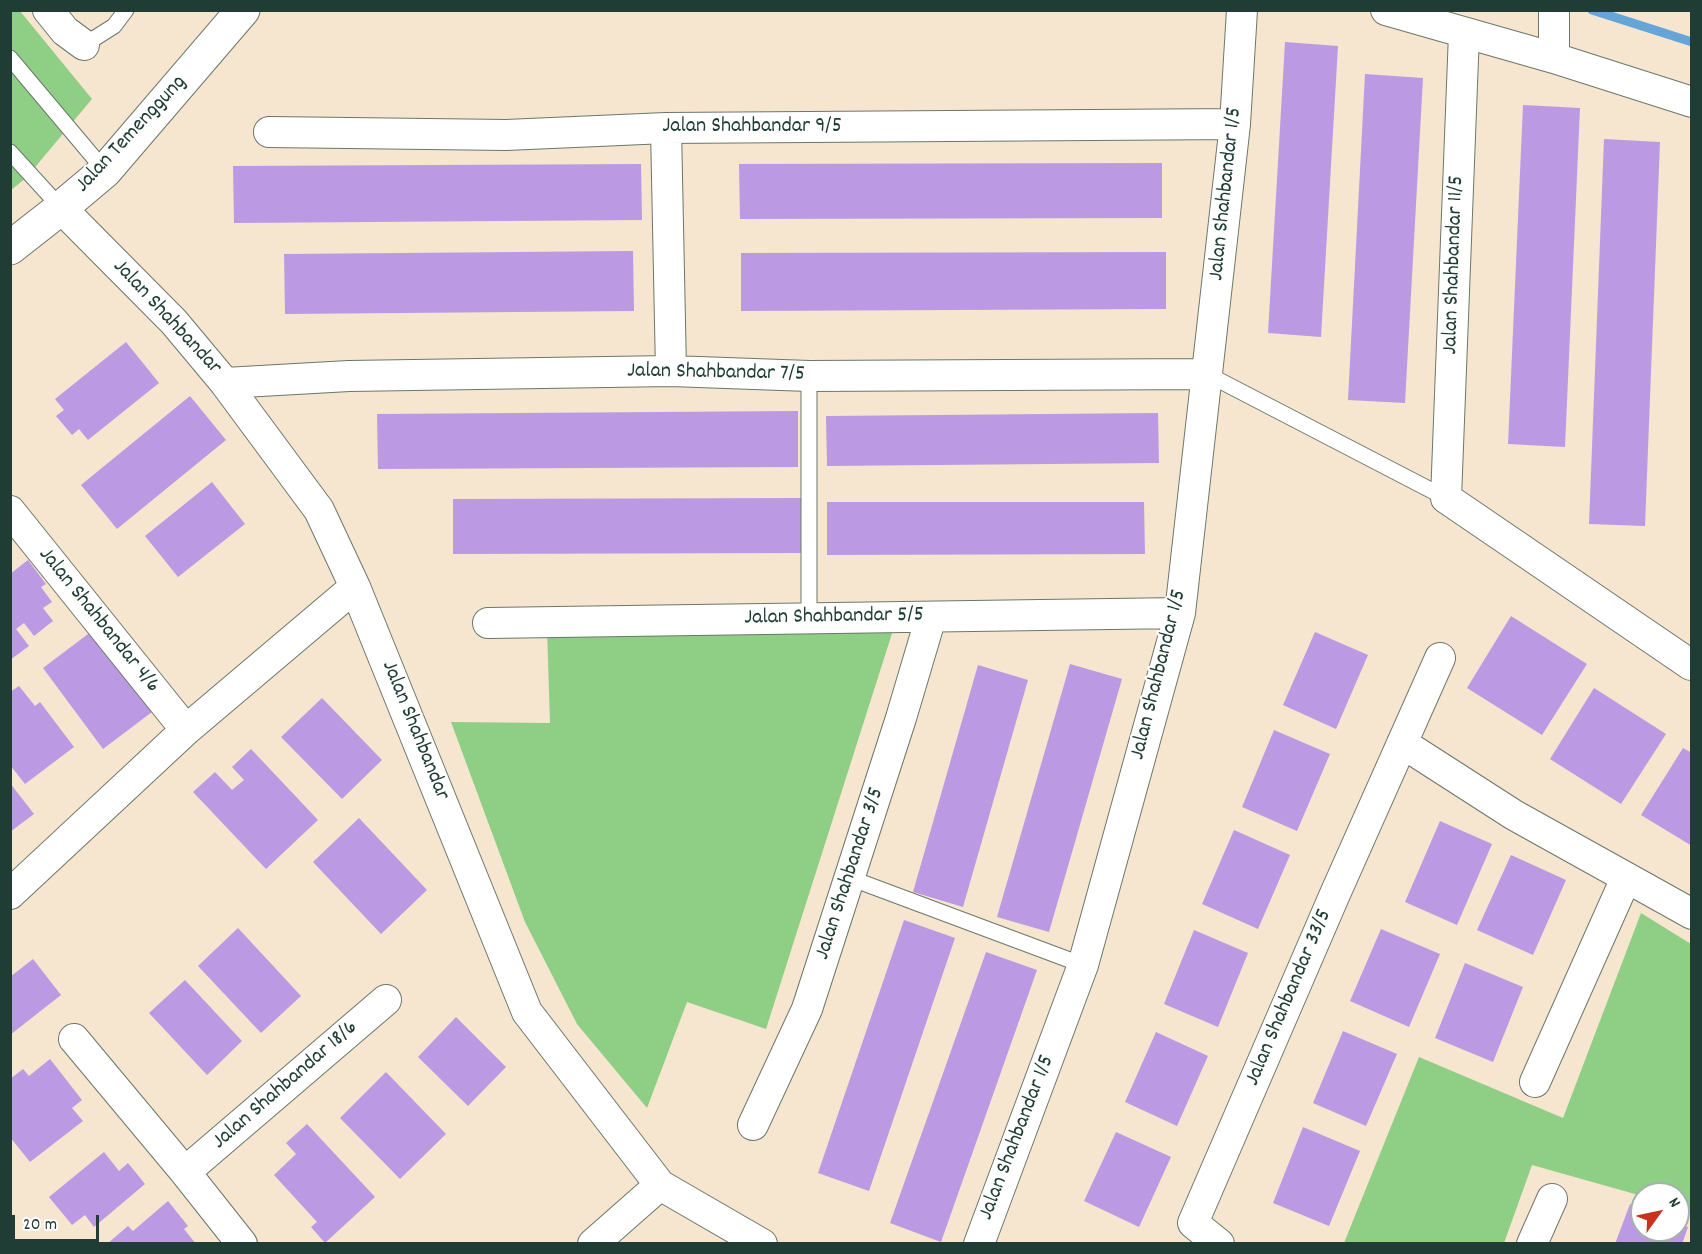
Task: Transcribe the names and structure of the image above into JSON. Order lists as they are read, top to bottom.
{
  "streets": {
    "street": [
      "Jalan Shahbandar 9/5",
      "Jalan Temenggung",
      "Jalan Shahbandar 1/5",
      "Jalan Shahbandar 11/5",
      "Jalan Shahbandar",
      "Jalan Shahbandar 7/5",
      "Jalan Shahbandar 5/5",
      "Jalan Shahbandar 4/6",
      "Jalan Shahbandar 3/5",
      "Jalan Shahbandar 33/5",
      "Jalan Shahbandar 18/6"
    ]
  },
  "crossings": [
    ["Jalan Shahbandar 9/5", "Jalan Shahbandar 1/5"],
    ["Jalan Temenggung", "Jalan Shahbandar"],
    ["Jalan Shahbandar 1/5", "Jalan Shahbandar 7/5"],
    ["Jalan Shahbandar 1/5", "Jalan Shahbandar 5/5"],
    ["Jalan Shahbandar", "Jalan Shahbandar 7/5"],
    ["Jalan Shahbandar 5/5", "Jalan Shahbandar 3/5"]
  ],
  "scale_bar": "20 m",
  "north": "top right"
}
